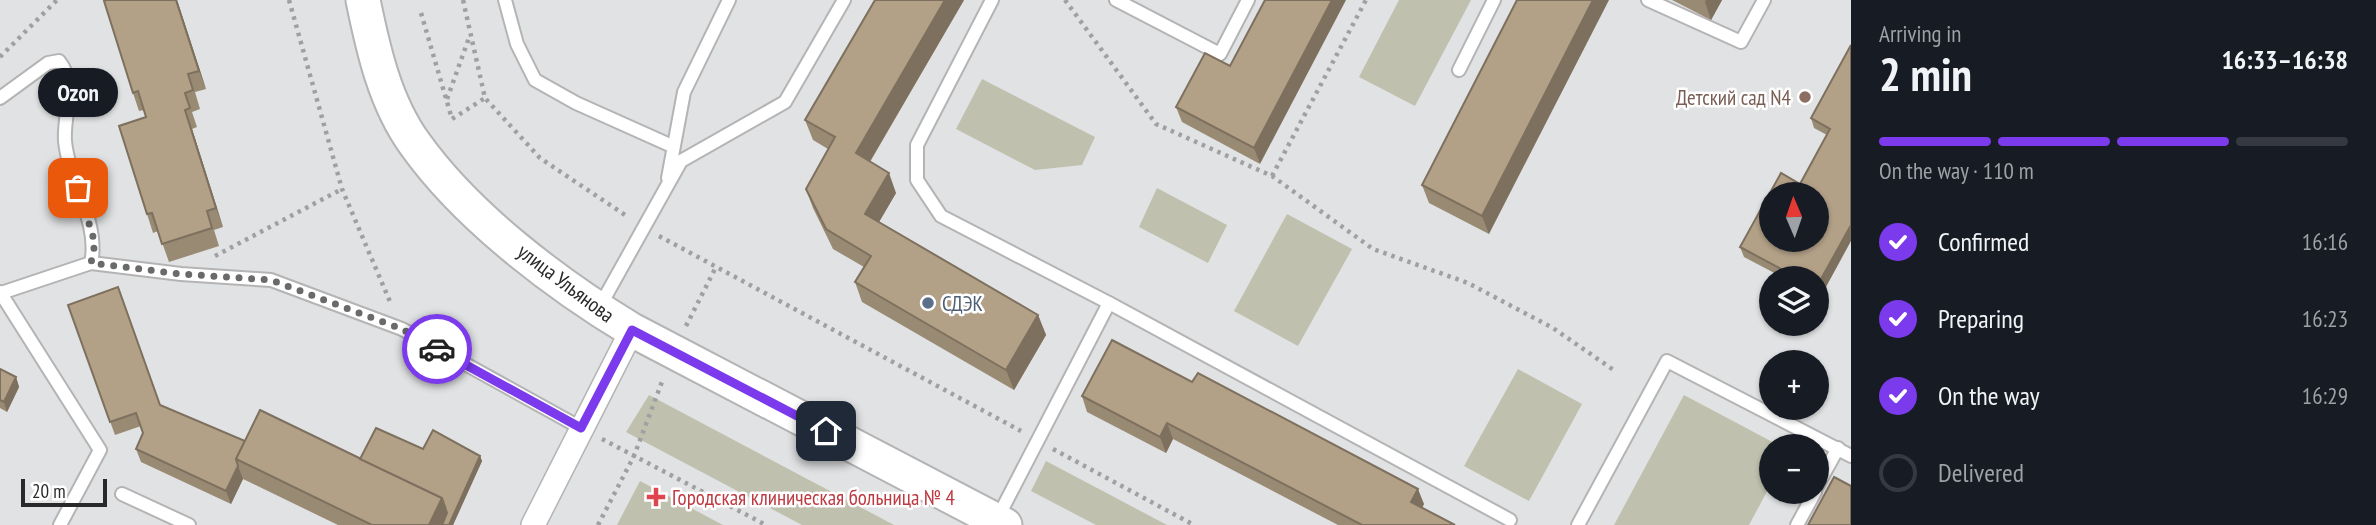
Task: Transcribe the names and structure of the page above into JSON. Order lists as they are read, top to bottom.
{
  "streets": {
    "main road": ["улица Ульянова"]
  },
  "places": {
    "other": ["Детский сад N4", "Ozon", "СДЭК"],
    "health": ["Городская клиническая больница № 4"]
  },
  "scale_bar": "20 m",
  "north": "top",
  "page": {
    "heading": ["2 min", "Arriving in", "16:33–16:38"],
    "bubble": "Ozon",
    "bar": "On the way · 110 m",
    "map_buttons": ["+", "−"],
    "list": [
      ["Confirmed", "16:16"],
      ["Preparing", "16:23"],
      ["On the way", "16:29"],
      "Delivered"
    ],
    "scale": "20 m"
  }
}
